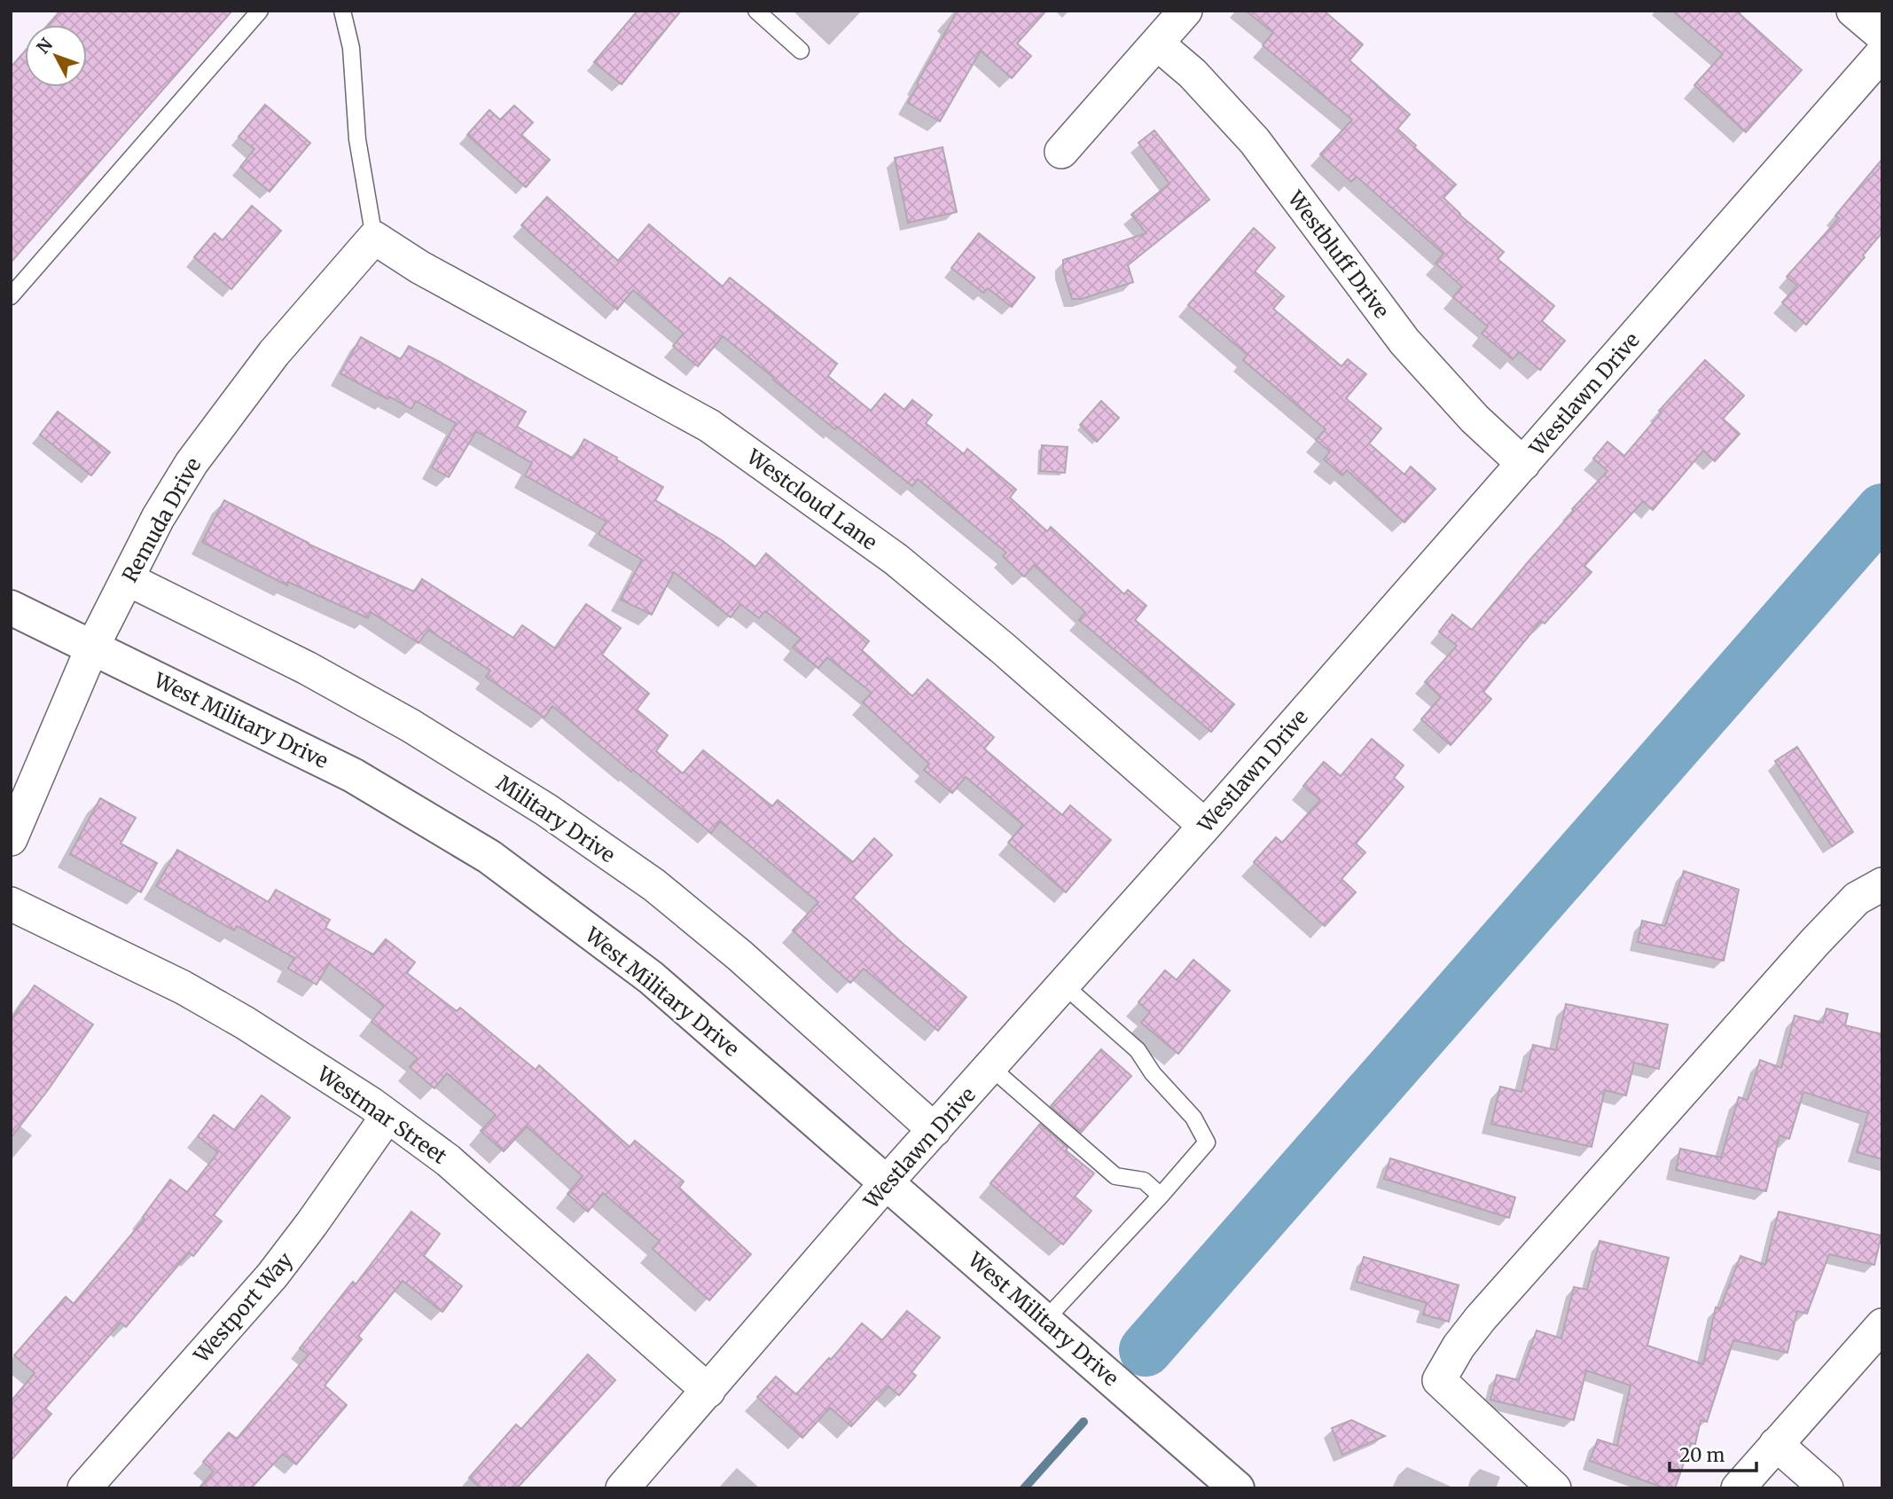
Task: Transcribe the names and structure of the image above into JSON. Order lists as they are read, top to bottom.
{
  "streets": {
    "main road": ["West Military Drive"],
    "street": [
      "Westbluff Drive",
      "Westlawn Drive",
      "Westcloud Lane",
      "Remuda Drive",
      "Military Drive",
      "Westmar Street",
      "Westport Way"
    ]
  },
  "crossings": [
    ["Westbluff Drive", "Westlawn Drive"],
    ["Westlawn Drive", "Westcloud Lane"],
    ["Westlawn Drive", "West Military Drive"],
    ["Westlawn Drive", "Military Drive"],
    ["Westlawn Drive", "Westmar Street"],
    ["Westcloud Lane", "Remuda Drive"],
    ["Remuda Drive", "West Military Drive"],
    ["Remuda Drive", "Military Drive"],
    ["Westmar Street", "Westport Way"]
  ],
  "scale_bar": "20 m",
  "north": "top left"
}
